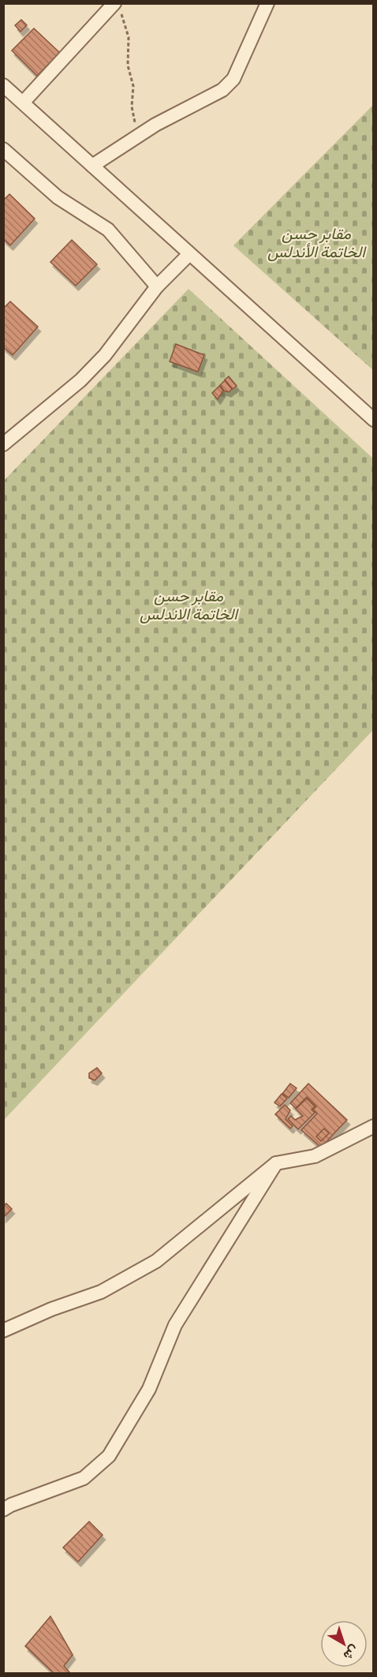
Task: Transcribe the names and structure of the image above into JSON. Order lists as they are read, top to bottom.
{
  "parks": ["مقابر حسن الخاتمة الأندلس", "مقابر حسن الخاتمة الاندلس"],
  "north": "bottom right"
}
